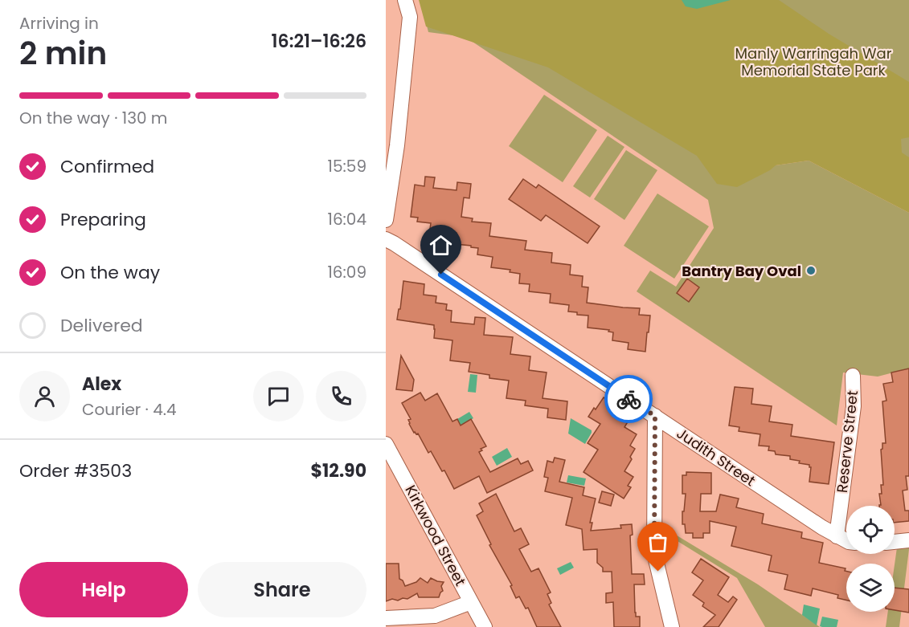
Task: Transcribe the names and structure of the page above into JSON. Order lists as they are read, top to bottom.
{
  "streets": {
    "street": ["Reserve Street", "Judith Street", "Kirkwood Street"]
  },
  "crossings": [
    ["Reserve Street", "Judith Street"]
  ],
  "parks": ["Manly Warringah War Memorial State Park"],
  "places": ["Bantry Bay Oval"],
  "page": {
    "heading": ["2 min", "Arriving in", "16:21–16:26"],
    "panel": [
      "Alex",
      "Courier · 4.4",
      "Order #3503",
      "$12.90"
    ],
    "bar": "On the way · 130 m",
    "list": [
      ["Confirmed", "15:59"],
      ["Preparing", "16:04"],
      ["On the way", "16:09"],
      "Delivered"
    ],
    "buttons": ["Help", "Share"]
  }
}
